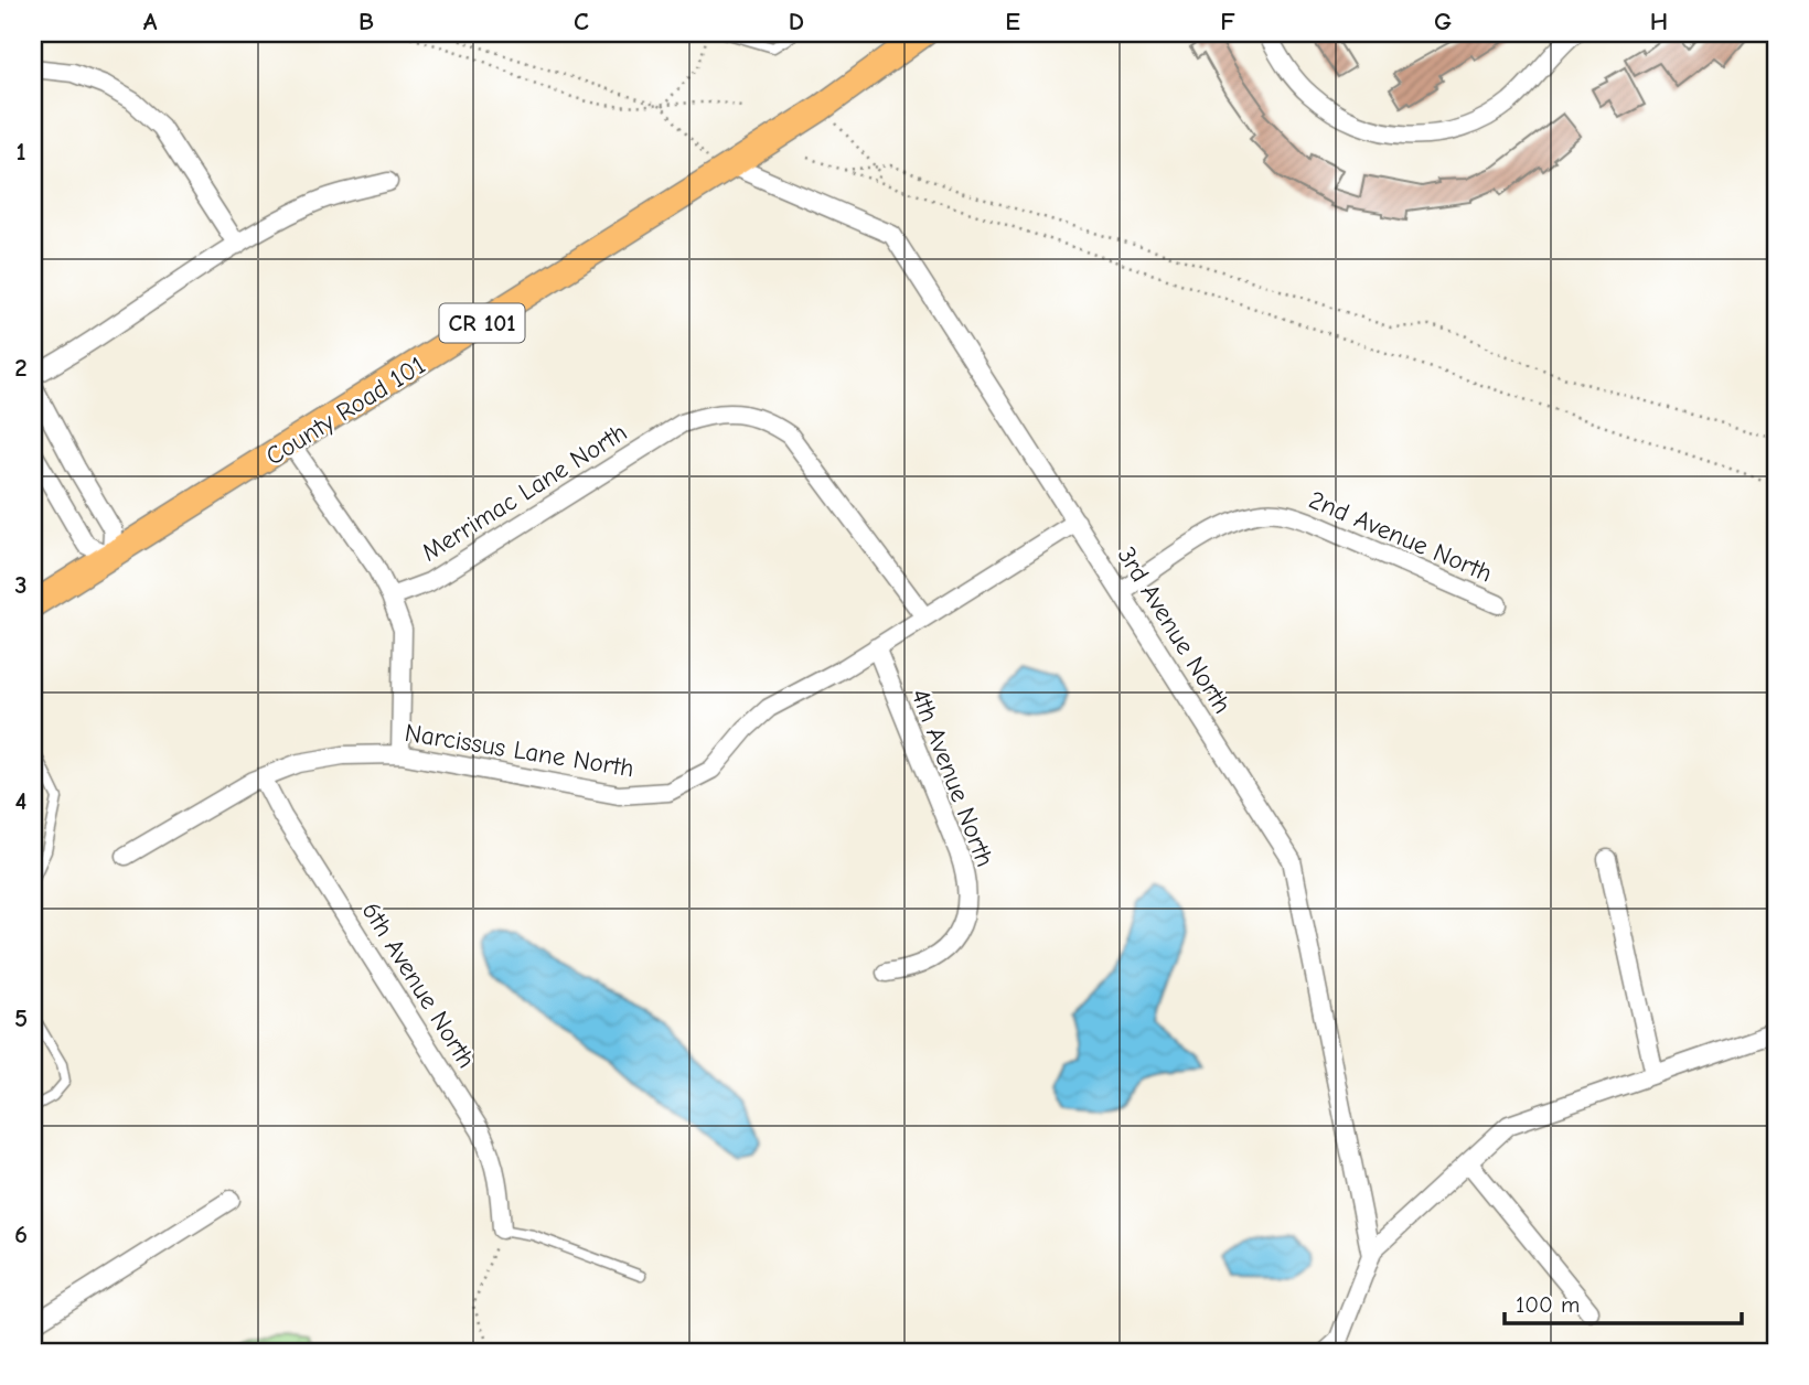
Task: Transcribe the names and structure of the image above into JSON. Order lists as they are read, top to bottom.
{
  "streets": {
    "main road": ["CR 101", "County Road 101"],
    "street": [
      "Merrimac Lane North",
      "2nd Avenue North",
      "3rd Avenue North",
      "Narcissus Lane North",
      "4th Avenue North",
      "6th Avenue North"
    ]
  },
  "crossings": [
    ["County Road 101", "3rd Avenue North"],
    ["Merrimac Lane North", "Narcissus Lane North"],
    ["2nd Avenue North", "3rd Avenue North"],
    ["3rd Avenue North", "Narcissus Lane North"],
    ["Narcissus Lane North", "4th Avenue North"],
    ["Narcissus Lane North", "6th Avenue North"]
  ],
  "scale_bar": "100 m",
  "grid": {
    "columns": [
      "A",
      "B",
      "C",
      "D",
      "E",
      "F",
      "G",
      "H"
    ],
    "rows": [
      "1",
      "2",
      "3",
      "4",
      "5",
      "6"
    ]
  }
}
